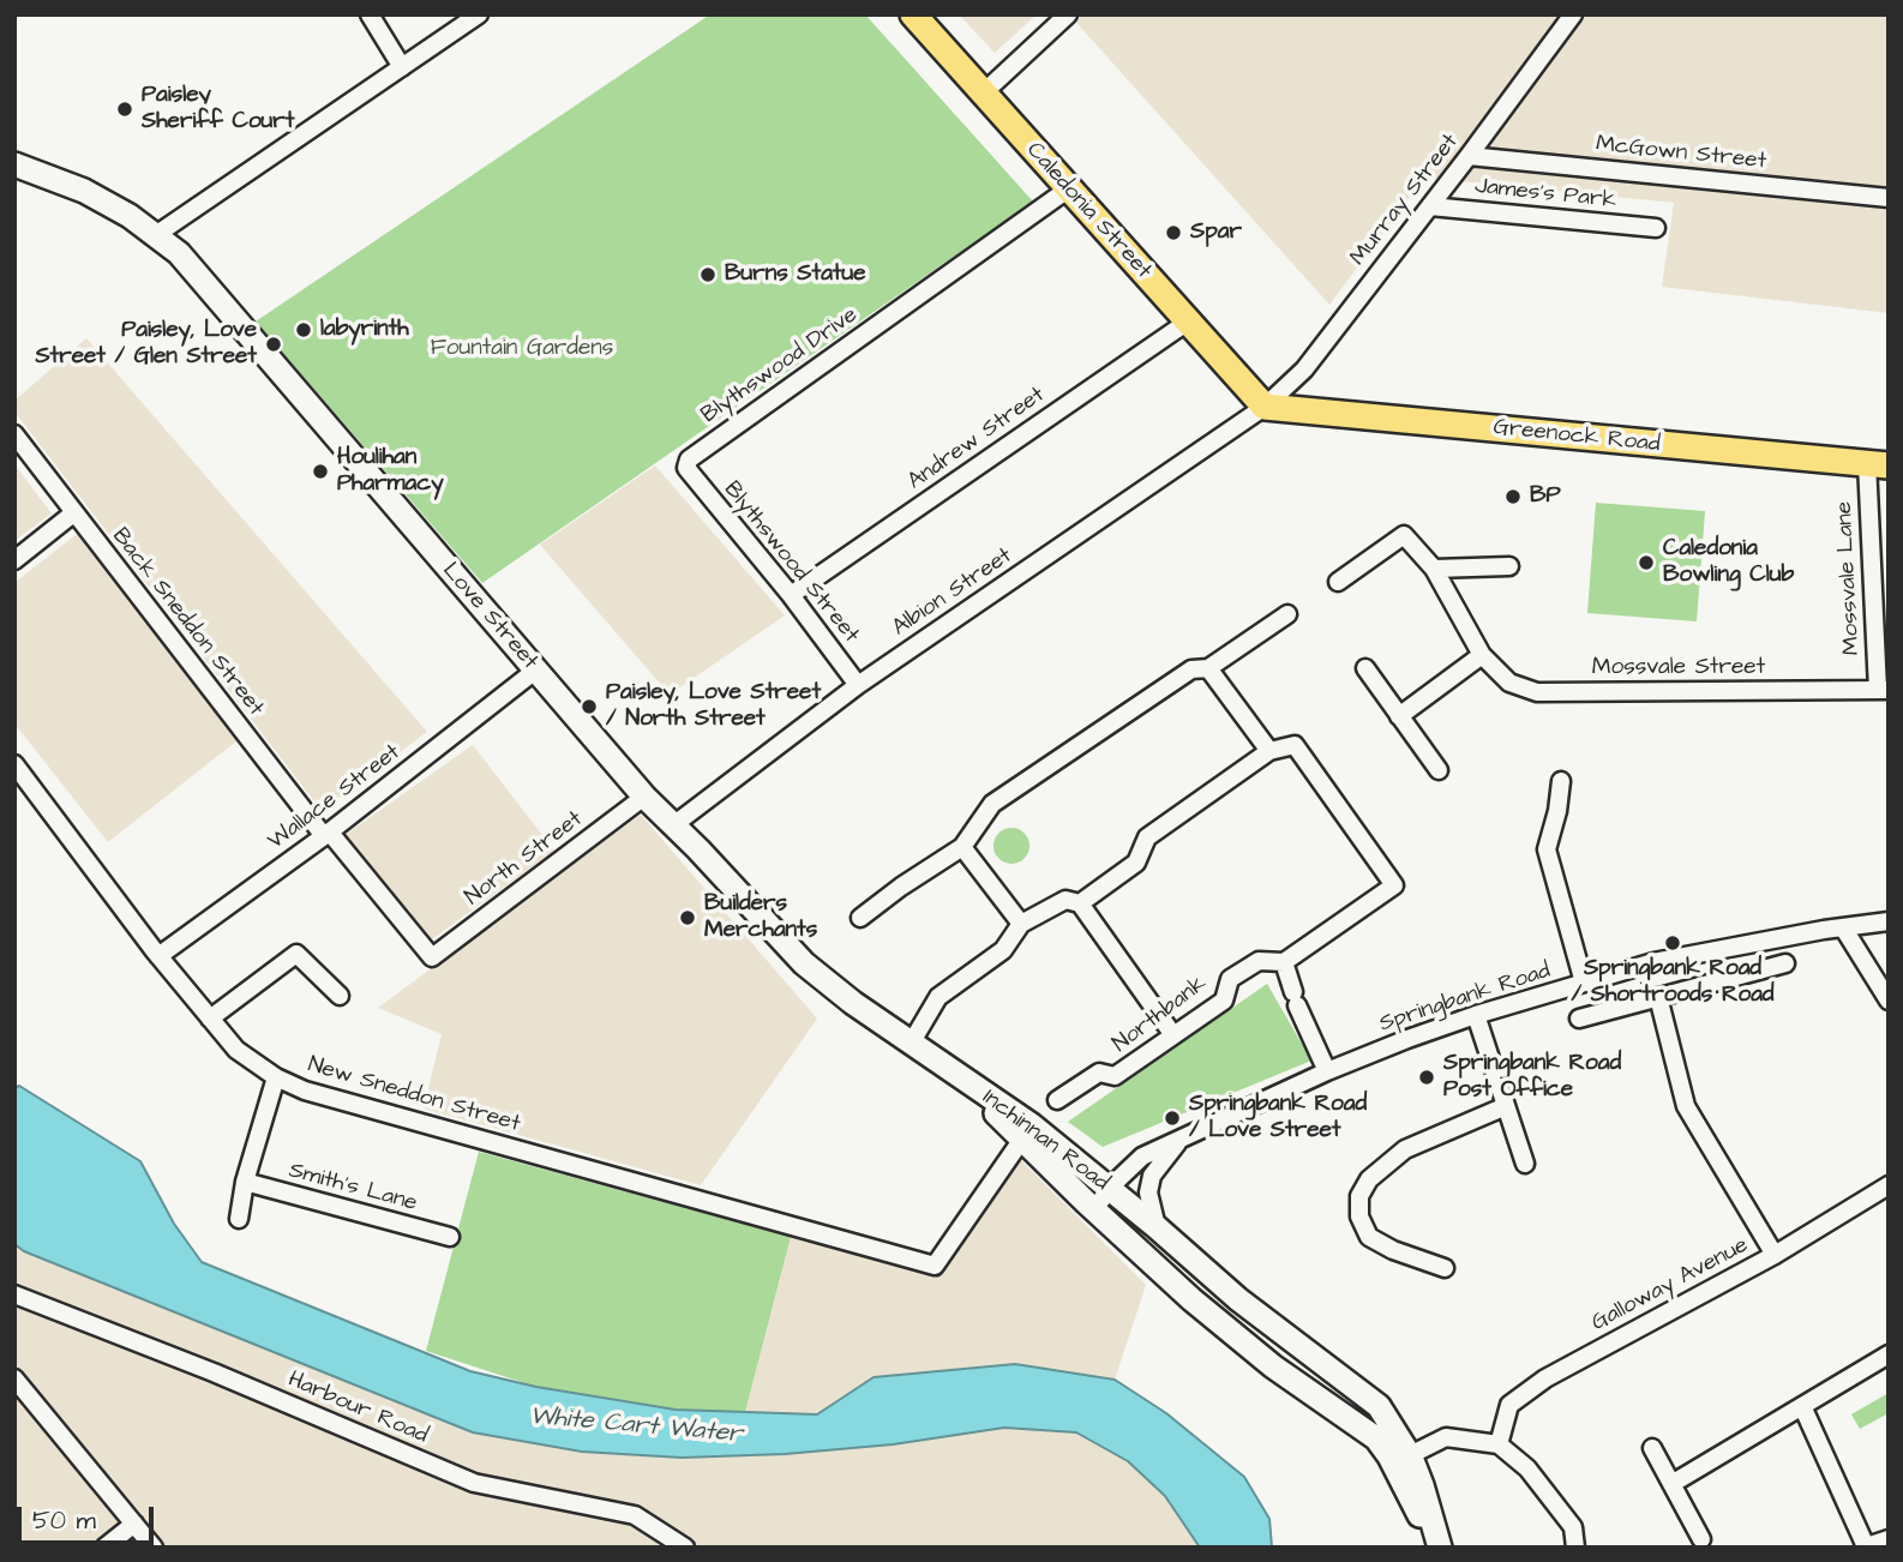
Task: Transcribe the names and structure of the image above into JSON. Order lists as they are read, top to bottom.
{
  "streets": {
    "main road": ["Caledonia Street", "Greenock Road"],
    "street": [
      "McGown Street",
      "James's Park",
      "Murray Street",
      "Blythswood Drive",
      "Andrew Street",
      "Blythswood Street",
      "Mossvale Lane",
      "Albion Street",
      "Love Street",
      "Back Sneddon Street",
      "Mossvale Street",
      "Wallace Street",
      "North Street",
      "Springbank Road",
      "Northbank",
      "New Sneddon Street",
      "Inchinnan Road",
      "Smith's Lane",
      "Galloway Avenue",
      "Harbour Road"
    ]
  },
  "crossings": [
    ["McGown Street", "Murray Street"],
    ["James's Park", "Murray Street"],
    ["Murray Street", "Caledonia Street"],
    ["Murray Street", "Greenock Road"],
    ["Murray Street", "Albion Street"],
    ["Caledonia Street", "Blythswood Drive"],
    ["Caledonia Street", "Greenock Road"],
    ["Caledonia Street", "Andrew Street"],
    ["Caledonia Street", "Albion Street"],
    ["Blythswood Drive", "Blythswood Street"],
    ["Greenock Road", "Mossvale Lane"],
    ["Greenock Road", "Albion Street"],
    ["Andrew Street", "Blythswood Street"],
    ["Blythswood Street", "Albion Street"],
    ["Mossvale Lane", "Mossvale Street"],
    ["Albion Street", "Love Street"],
    ["Love Street", "Wallace Street"],
    ["Love Street", "North Street"],
    ["Love Street", "Inchinnan Road"],
    ["Back Sneddon Street", "Wallace Street"],
    ["Back Sneddon Street", "North Street"],
    ["Wallace Street", "New Sneddon Street"],
    ["Springbank Road", "Inchinnan Road"],
    ["New Sneddon Street", "Inchinnan Road"]
  ],
  "water": ["White Cart Water"],
  "parks": ["Fountain Gardens"],
  "places": [
    "Paisley Sheriff Court",
    "Spar",
    "Burns Statue",
    "labyrinth",
    "Paisley, Love Street / Glen Street",
    "Houlihan Pharmacy",
    "BP",
    "Caledonia Bowling Club",
    "Paisley, Love Street / North Street",
    "Builders Merchants",
    "Springbank Road / Shortroods Road",
    "Springbank Road Post Office",
    "Springbank Road / Love Street"
  ],
  "scale_bar": "50 m"
}
